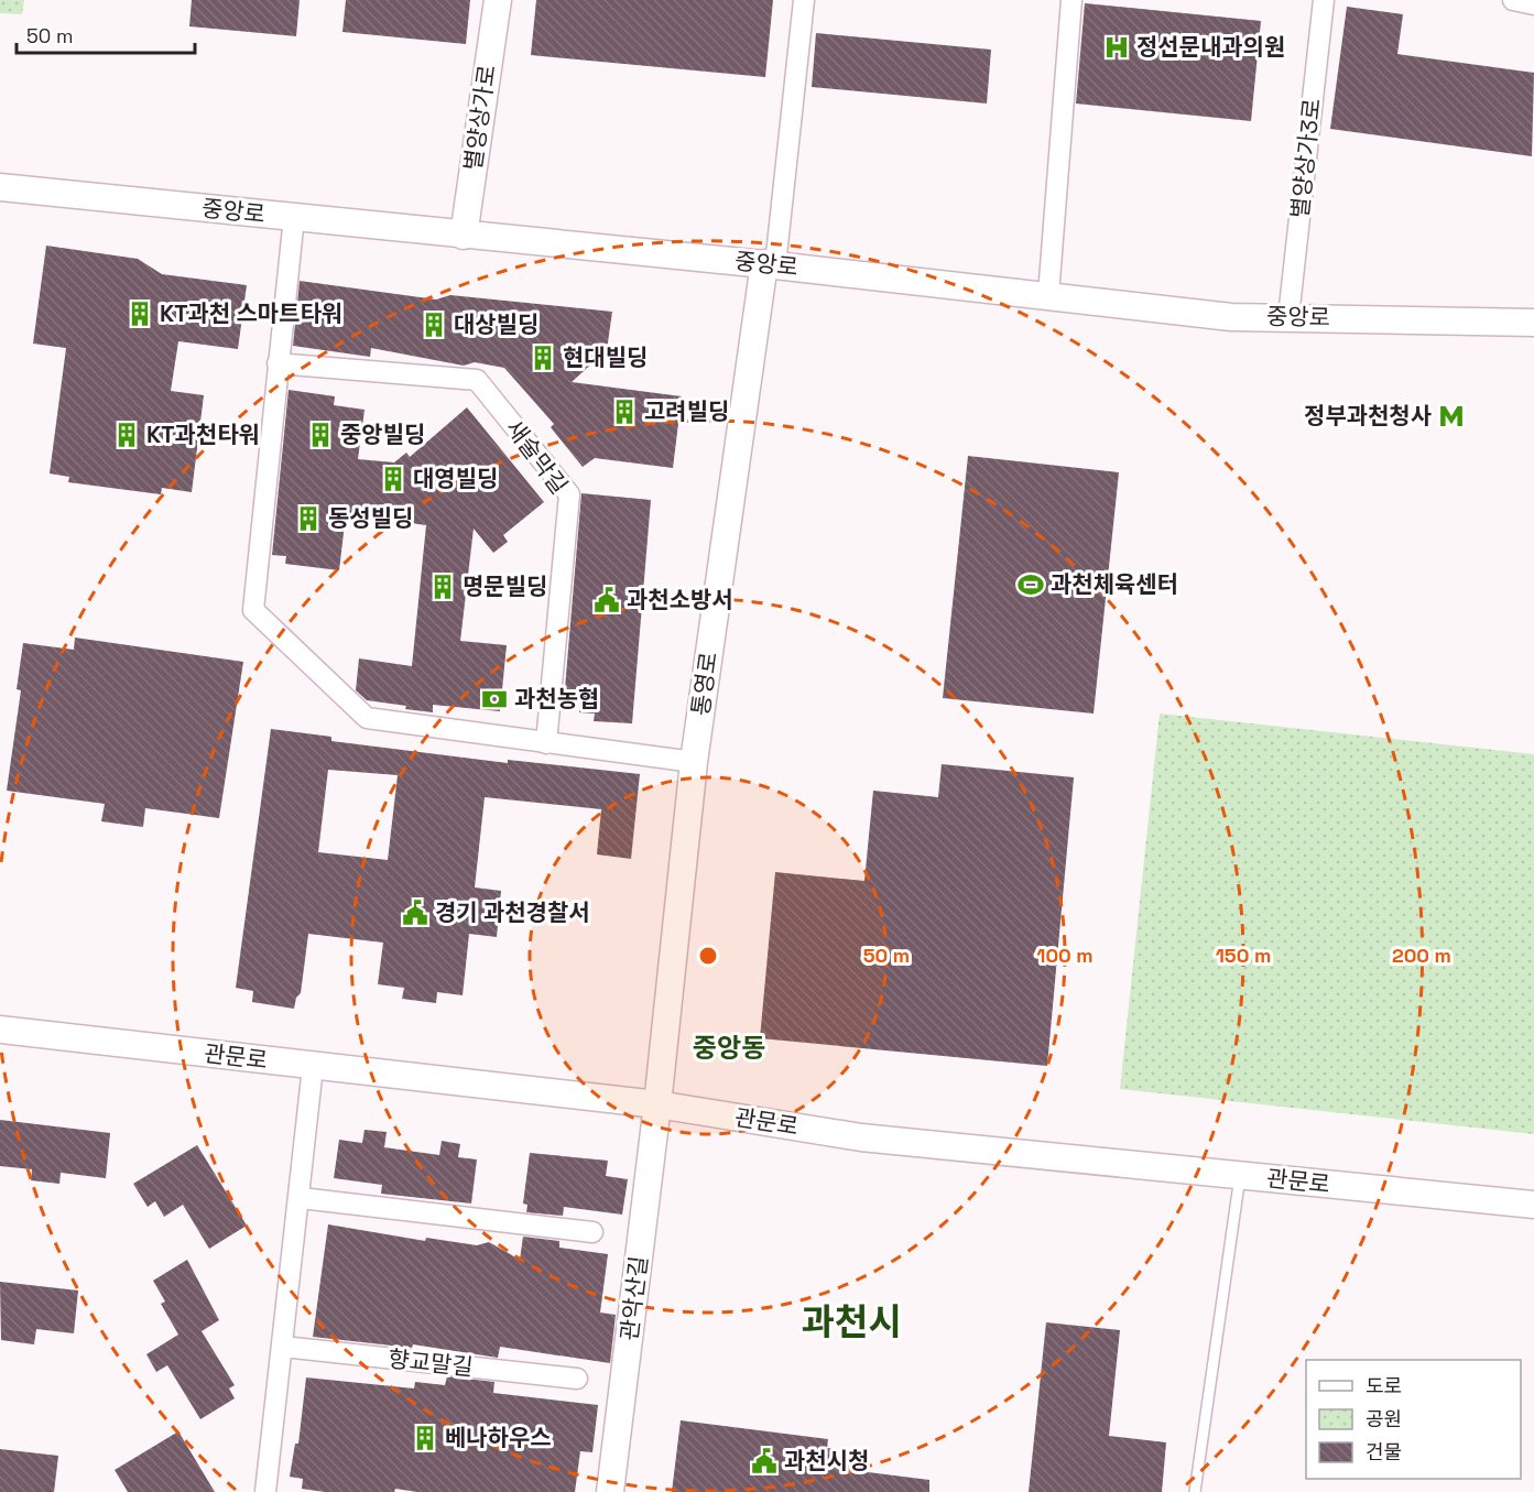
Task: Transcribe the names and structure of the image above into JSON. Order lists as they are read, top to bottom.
{
  "streets": {
    "street": [
      "별양상가로",
      "별양상가3로",
      "중앙로",
      "새술막길",
      "통영로",
      "관문로",
      "관악산길",
      "향교말길"
    ]
  },
  "crossings": [
    ["별양상가로", "중앙로"],
    ["별양상가3로", "중앙로"],
    ["중앙로", "통영로"],
    ["통영로", "관문로"],
    ["통영로", "관악산길"],
    ["관문로", "관악산길"]
  ],
  "districts": ["중앙동", "과천시"],
  "places": {
    "hospital": ["정선문내과의원"],
    "building": [
      "KT과천 스마트타워",
      "대상빌딩",
      "현대빌딩",
      "고려빌딩",
      "KT과천타워",
      "중앙빌딩",
      "대영빌딩",
      "동성빌딩",
      "명문빌딩",
      "베나하우스"
    ],
    "metro station": ["정부과천청사"],
    "sports": ["과천체육센터"],
    "public building": ["과천소방서", "경기 과천경찰서", "과천시청"],
    "bank": ["과천농협"]
  },
  "legend": ["도로", "공원", "건물"],
  "scale_bar": "50 m",
  "rings": [
    "50 m",
    "100 m",
    "150 m",
    "200 m"
  ]
}
